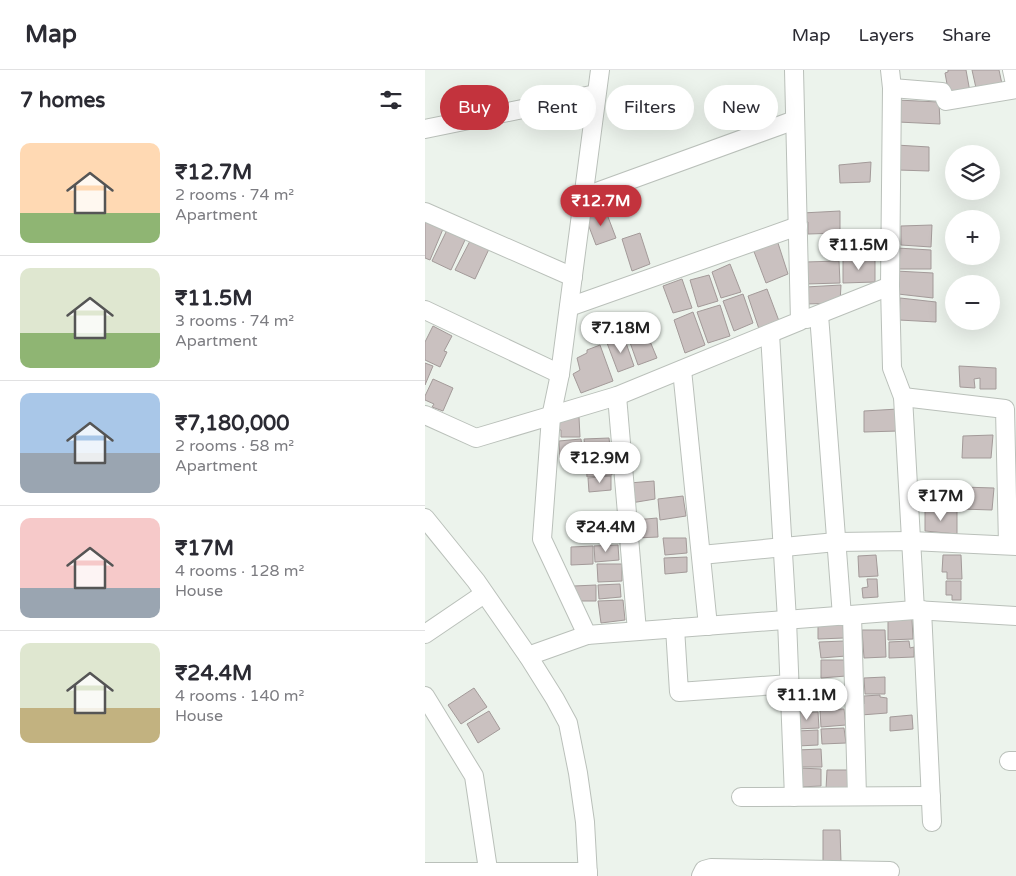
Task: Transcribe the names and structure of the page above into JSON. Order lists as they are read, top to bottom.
{
  "page": {
    "header": "Map",
    "nav": ["Map", "Layers", "Share"],
    "heading": "7 homes",
    "chip": [
      "Buy",
      "Rent",
      "Filters",
      "New"
    ],
    "list": [
      {
        "name": "₹12.7M",
        "note": "2 rooms · 74 m² · Apartment"
      },
      {
        "name": "₹11.5M",
        "note": "3 rooms · 74 m² · Apartment"
      },
      {
        "name": "₹7,180,000",
        "note": "2 rooms · 58 m² · Apartment"
      },
      {
        "name": "₹17M",
        "note": "4 rooms · 128 m² · House"
      },
      {
        "name": "₹24.4M",
        "note": "4 rooms · 140 m² · House"
      }
    ],
    "map_buttons": ["+", "−"],
    "price": [
      "₹12.7M",
      "₹11.5M",
      "₹7.18M",
      "₹12.9M",
      "₹17M",
      "₹24.4M",
      "₹11.1M"
    ]
  }
}
